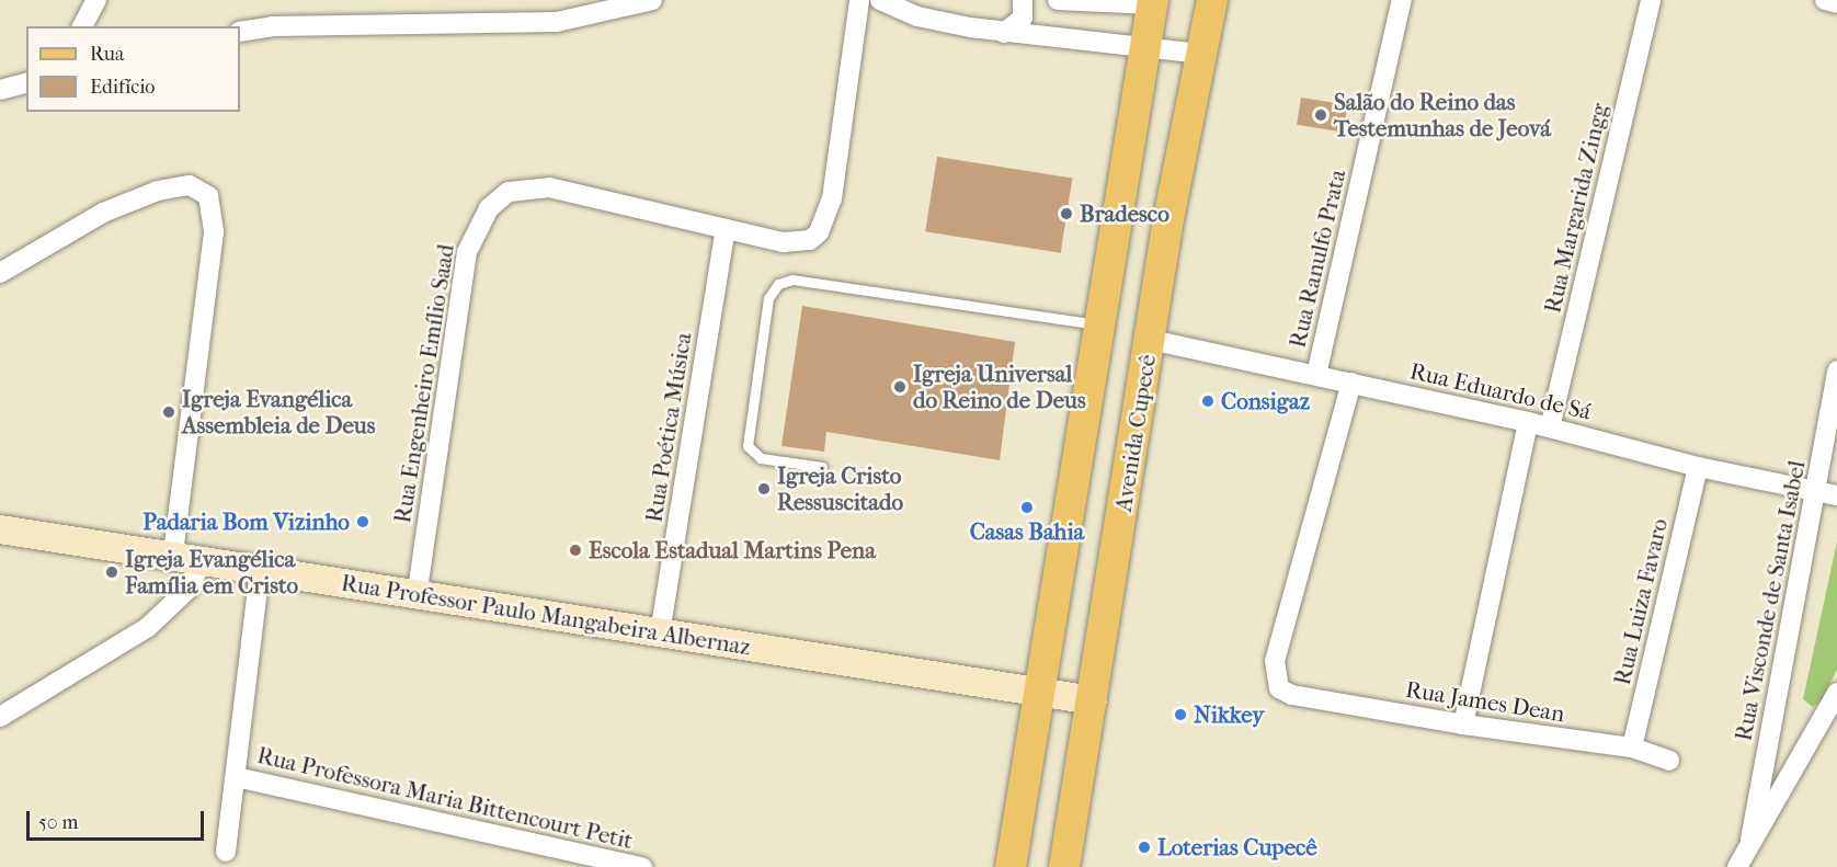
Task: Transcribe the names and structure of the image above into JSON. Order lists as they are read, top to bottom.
{
  "streets": {
    "main road": ["Avenida Cupecê"],
    "street": [
      "Rua Margarida Zingg",
      "Rua Ranulfo Prata",
      "Rua Engenheiro Emílio Saad",
      "Rua Eduardo de Sá",
      "Rua Poética Música",
      "Rua Visconde de Santa Isabel",
      "Rua Luiza Favaro",
      "Rua Professor Paulo Mangabeira Albernaz",
      "Rua James Dean",
      "Rua Professora Maria Bittencourt Petit"
    ]
  },
  "crossings": [
    ["Rua Margarida Zingg", "Rua Eduardo de Sá"],
    ["Rua Ranulfo Prata", "Rua Eduardo de Sá"],
    ["Rua Engenheiro Emílio Saad", "Rua Poética Música"],
    ["Rua Engenheiro Emílio Saad", "Rua Professor Paulo Mangabeira Albernaz"],
    ["Rua Eduardo de Sá", "Avenida Cupecê"],
    ["Rua Eduardo de Sá", "Rua Visconde de Santa Isabel"],
    ["Rua Eduardo de Sá", "Rua Luiza Favaro"],
    ["Rua Eduardo de Sá", "Rua James Dean"],
    ["Rua Poética Música", "Rua Professor Paulo Mangabeira Albernaz"],
    ["Avenida Cupecê", "Rua Professor Paulo Mangabeira Albernaz"],
    ["Rua Luiza Favaro", "Rua James Dean"]
  ],
  "places": [
    "Salão do Reino das Testemunhas de Jeová",
    "Bradesco",
    "Igreja Universal do Reino de Deus",
    "Consigaz",
    "Igreja Evangélica Assembleia de Deus",
    "Igreja Cristo Ressuscitado",
    "Casas Bahia",
    "Padaria Bom Vizinho",
    "Escola Estadual Martins Pena",
    "Igreja Evangélica Família em Cristo",
    "Nikkey",
    "Loterias Cupecê"
  ],
  "legend": ["Rua", "Edifício"],
  "scale_bar": "50 m"
}
